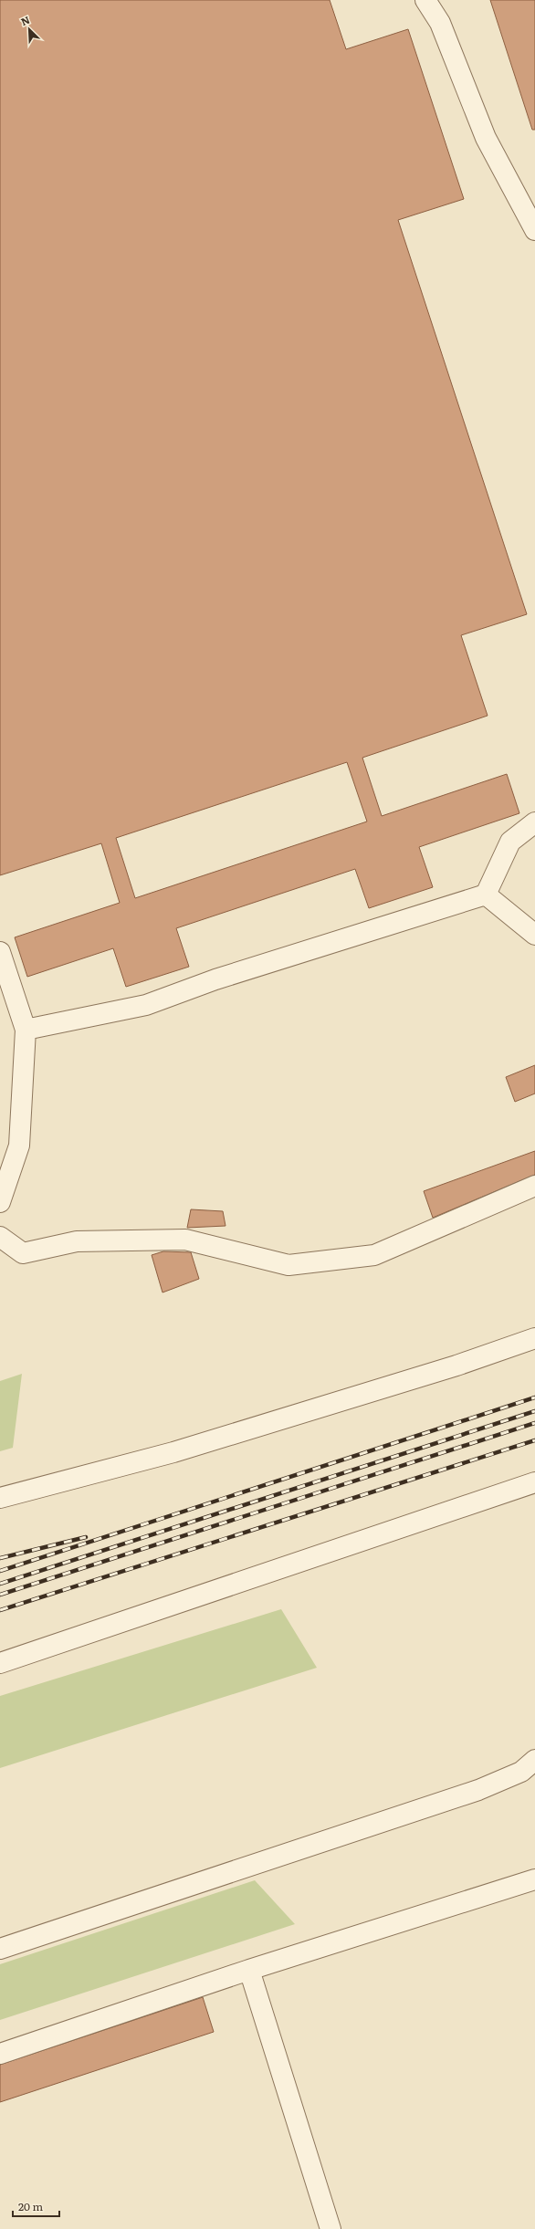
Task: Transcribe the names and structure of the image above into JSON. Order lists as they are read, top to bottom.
{
  "scale_bar": "20 m",
  "north": "top left"
}
